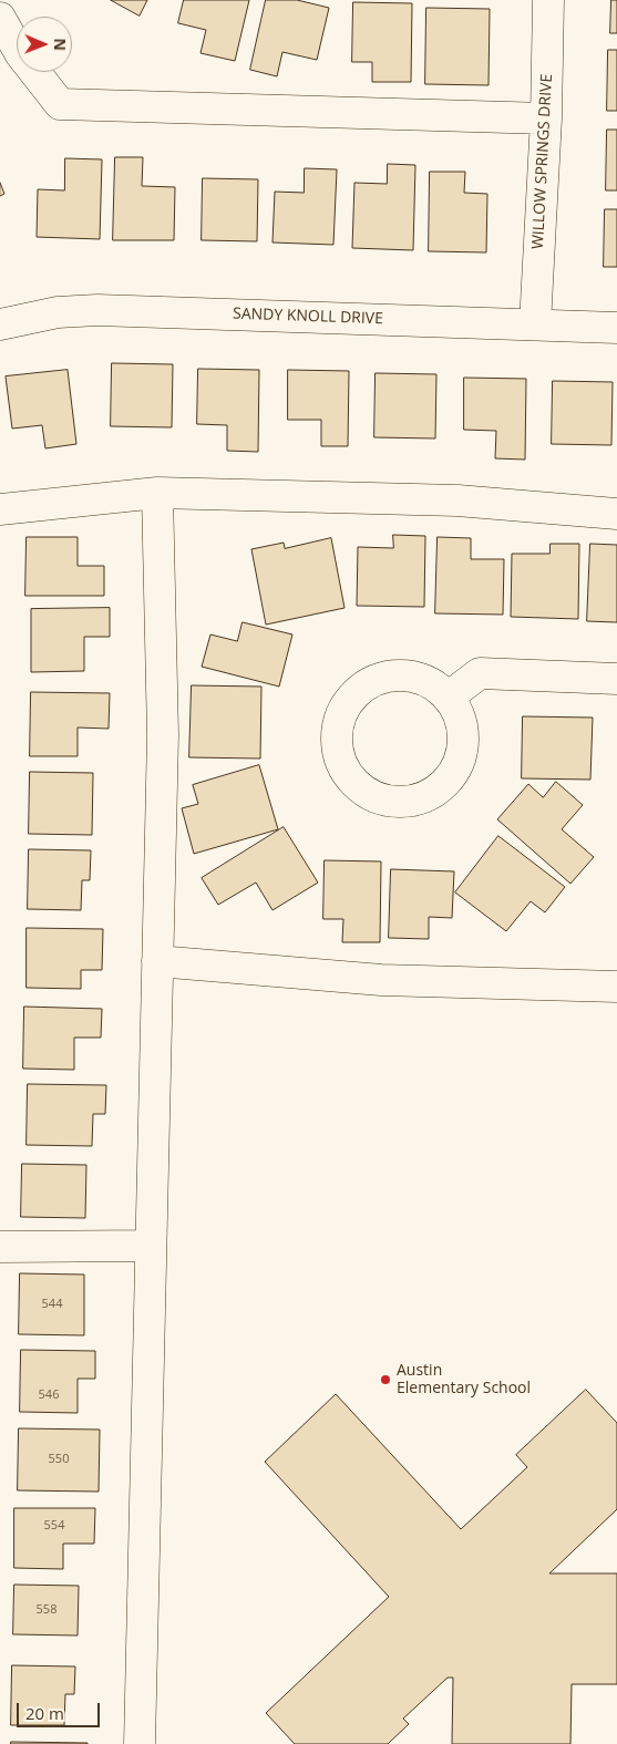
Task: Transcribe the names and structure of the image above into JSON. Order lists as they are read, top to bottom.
{
  "streets": {
    "street": ["WILLOW SPRINGS DRIVE", "SANDY KNOLL DRIVE"]
  },
  "crossings": [
    ["WILLOW SPRINGS DRIVE", "SANDY KNOLL DRIVE"]
  ],
  "places": ["Austin Elementary School"],
  "house_numbers": [
    "544",
    "546",
    "550",
    "554",
    "558"
  ],
  "scale_bar": "20 m",
  "north": "right"
}
